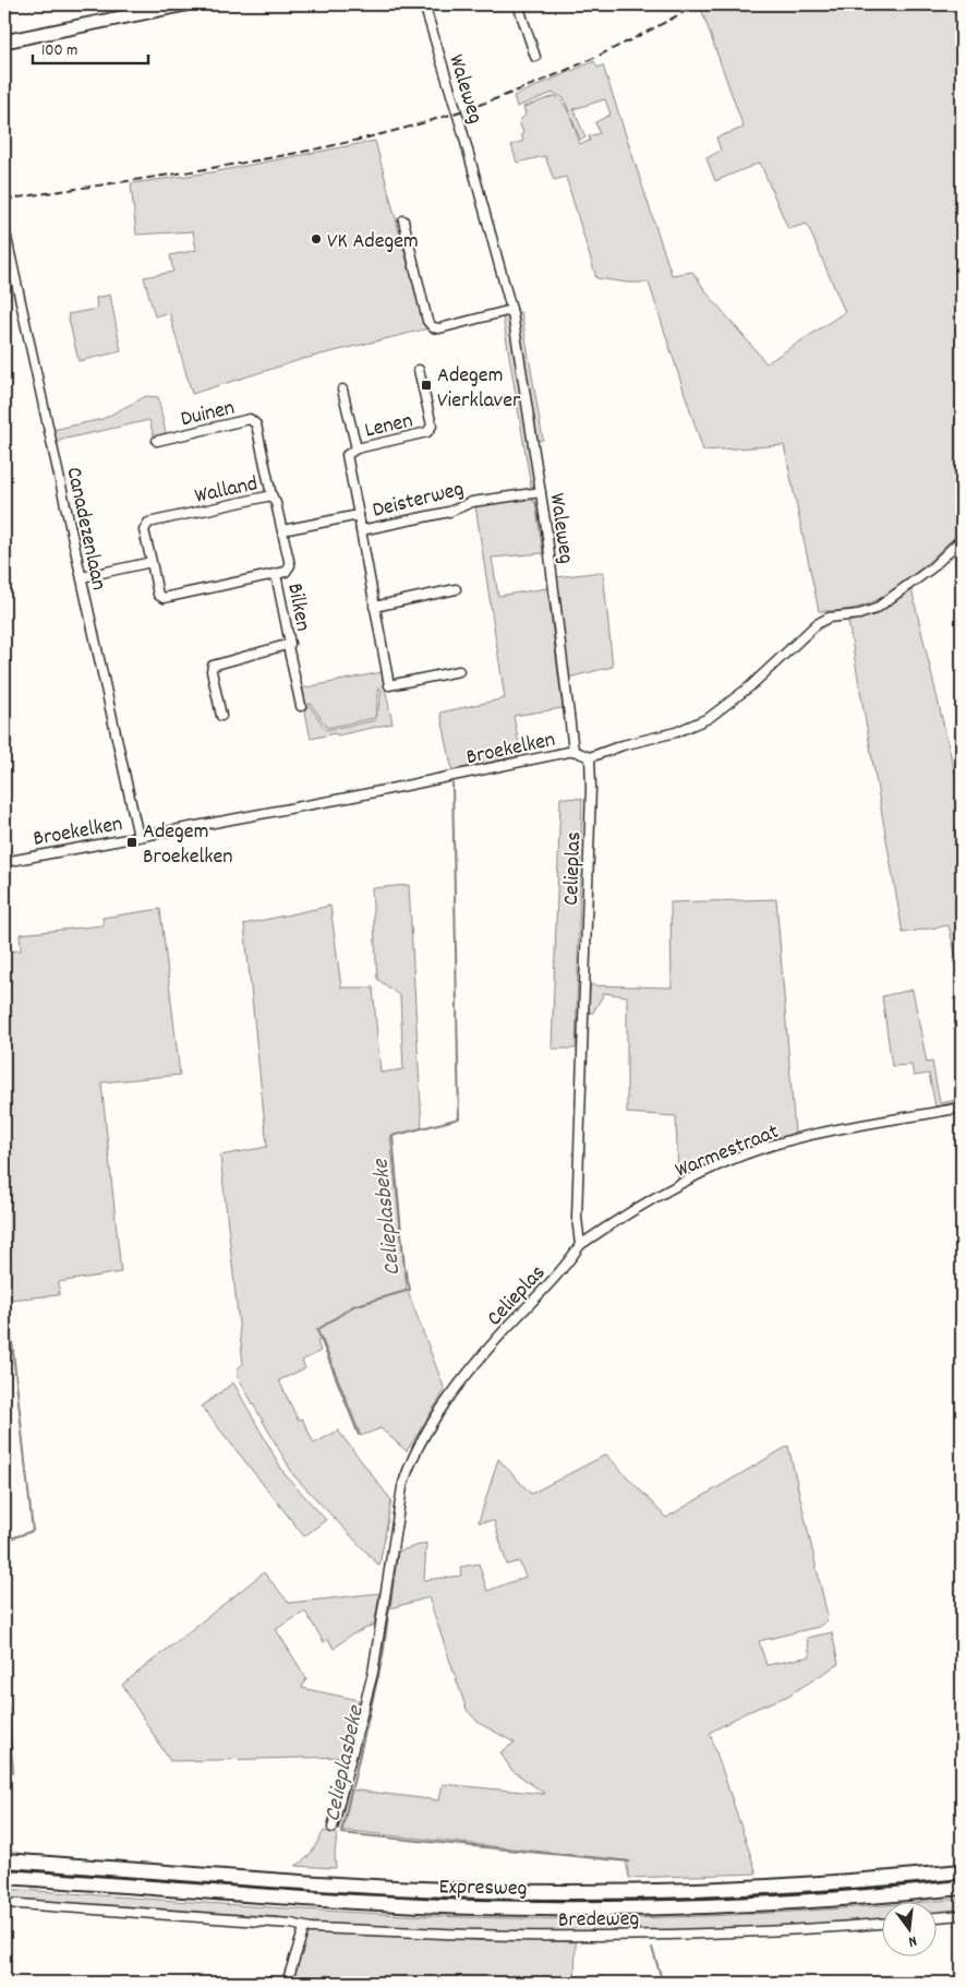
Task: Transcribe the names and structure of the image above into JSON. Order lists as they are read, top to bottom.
{
  "streets": {
    "highway": ["Expresweg"],
    "street": [
      "Waleweg",
      "Duinen",
      "Lenen",
      "Walland",
      "Deisterweg",
      "Canadezenlaan",
      "Bilken",
      "Broekelken",
      "Celieplas",
      "Warmestraat",
      "Bredeweg"
    ]
  },
  "crossings": [
    ["Waleweg", "Deisterweg"],
    ["Waleweg", "Broekelken"],
    ["Duinen", "Walland"],
    ["Lenen", "Deisterweg"],
    ["Walland", "Deisterweg"],
    ["Walland", "Bilken"],
    ["Canadezenlaan", "Broekelken"],
    ["Broekelken", "Celieplas"],
    ["Celieplas", "Warmestraat"]
  ],
  "water": ["Celieplasbeke"],
  "places": {
    "other": ["VK Adegem"],
    "transit": ["Adegem Vierklaver", "Adegem Broekelken"]
  },
  "scale_bar": "100 m",
  "north": "bottom"
}
